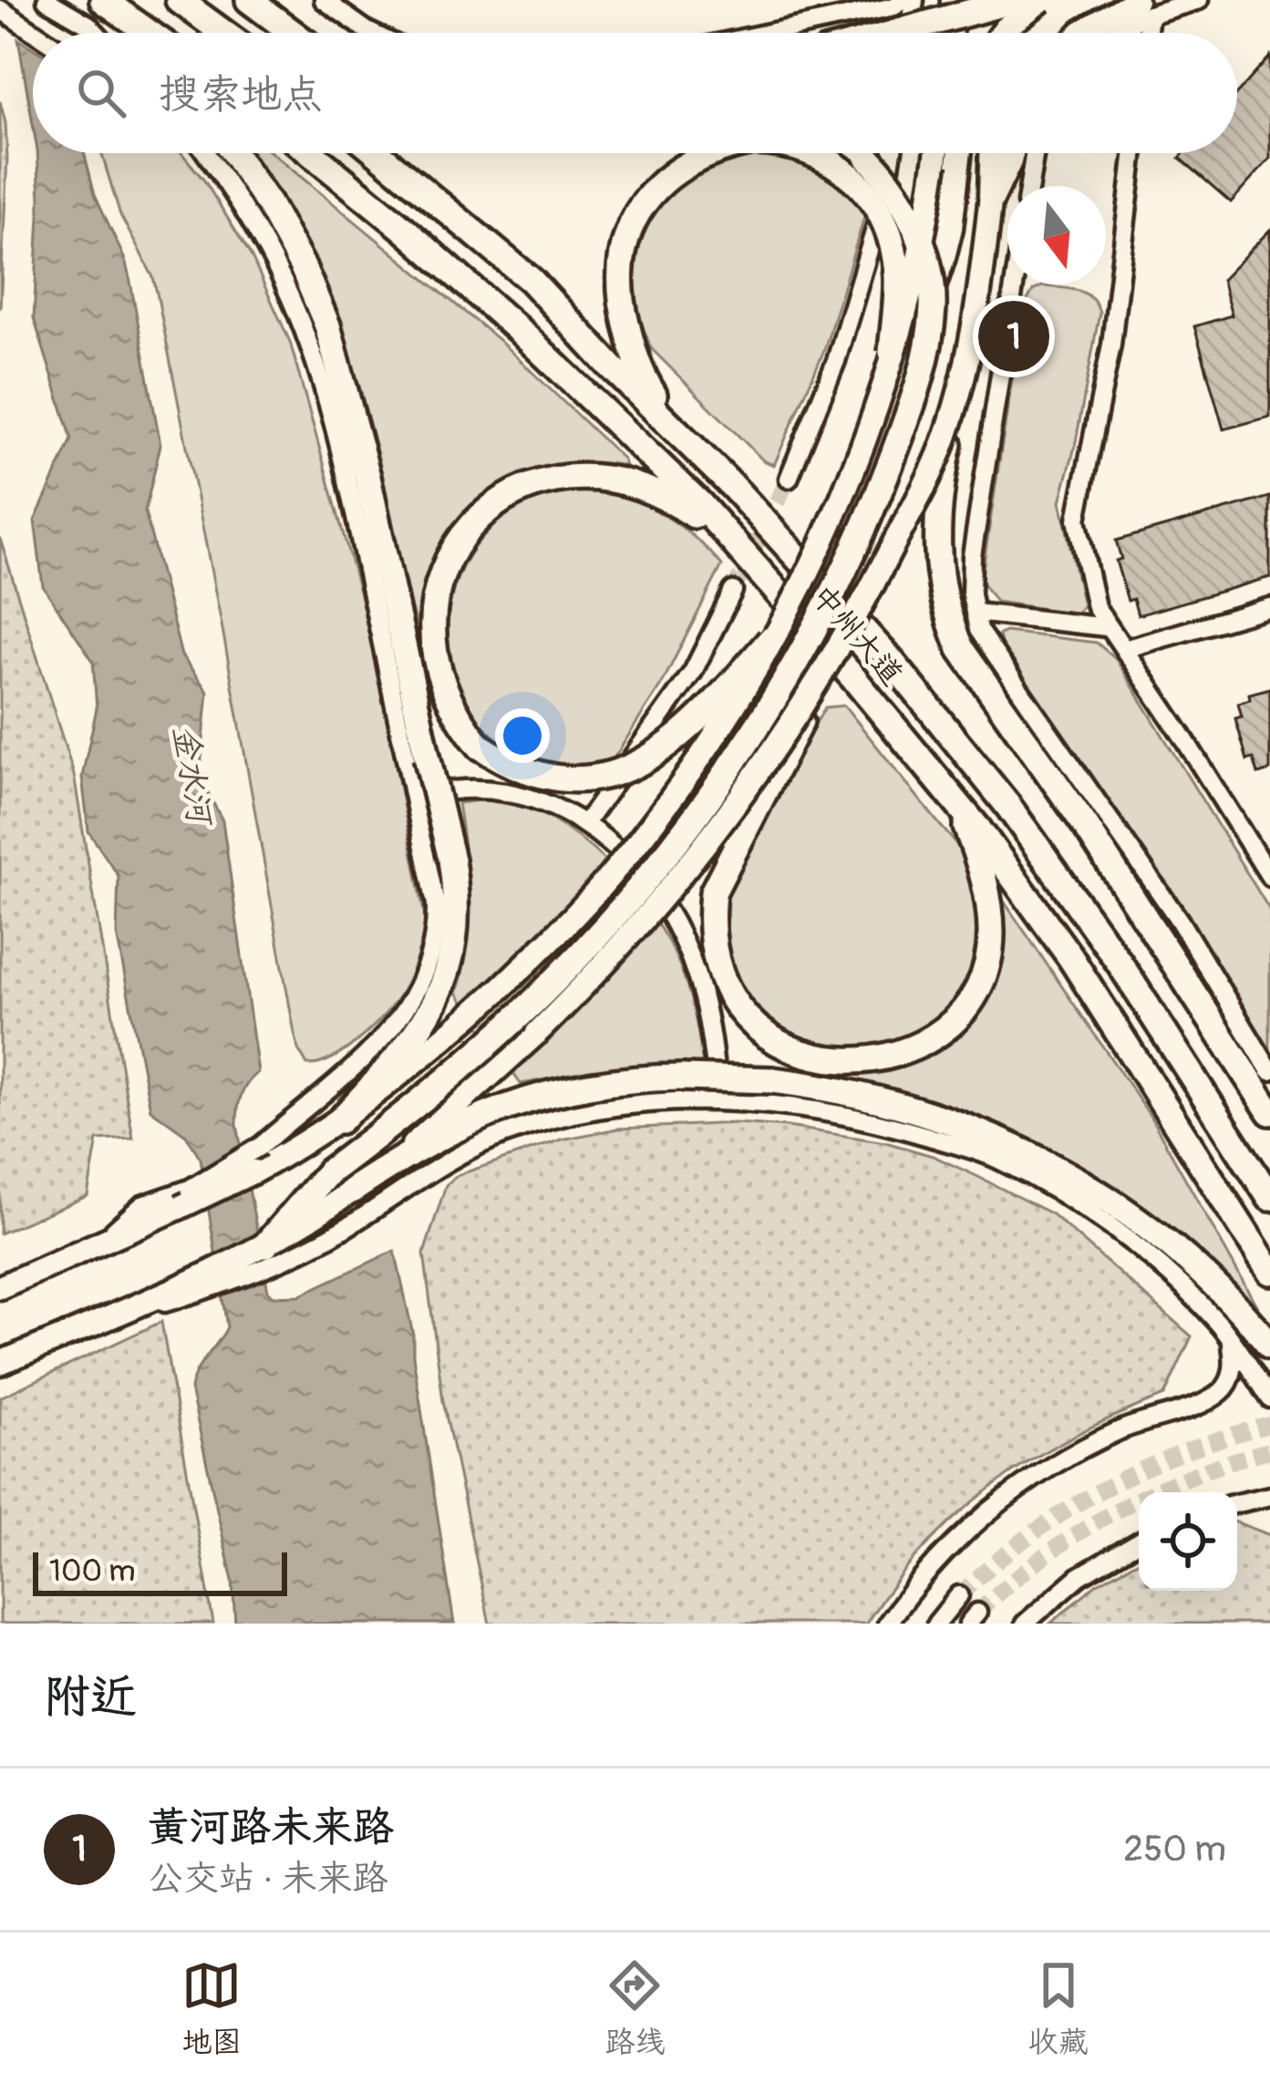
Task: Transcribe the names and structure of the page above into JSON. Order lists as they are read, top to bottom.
{
  "streets": {
    "highway": ["中州大道"]
  },
  "water": ["金水河"],
  "scale_bar": "100 m",
  "north": "bottom",
  "page": {
    "search": "搜索地点",
    "pins": "1",
    "scale": "100 m",
    "heading": "附近",
    "list": [
      {
        "mark": "1",
        "name": "黄河路未来路",
        "note": "公交站 · 未来路",
        "value": "250 m"
      }
    ],
    "nav": ["地图", "路线", "收藏"]
  }
}
